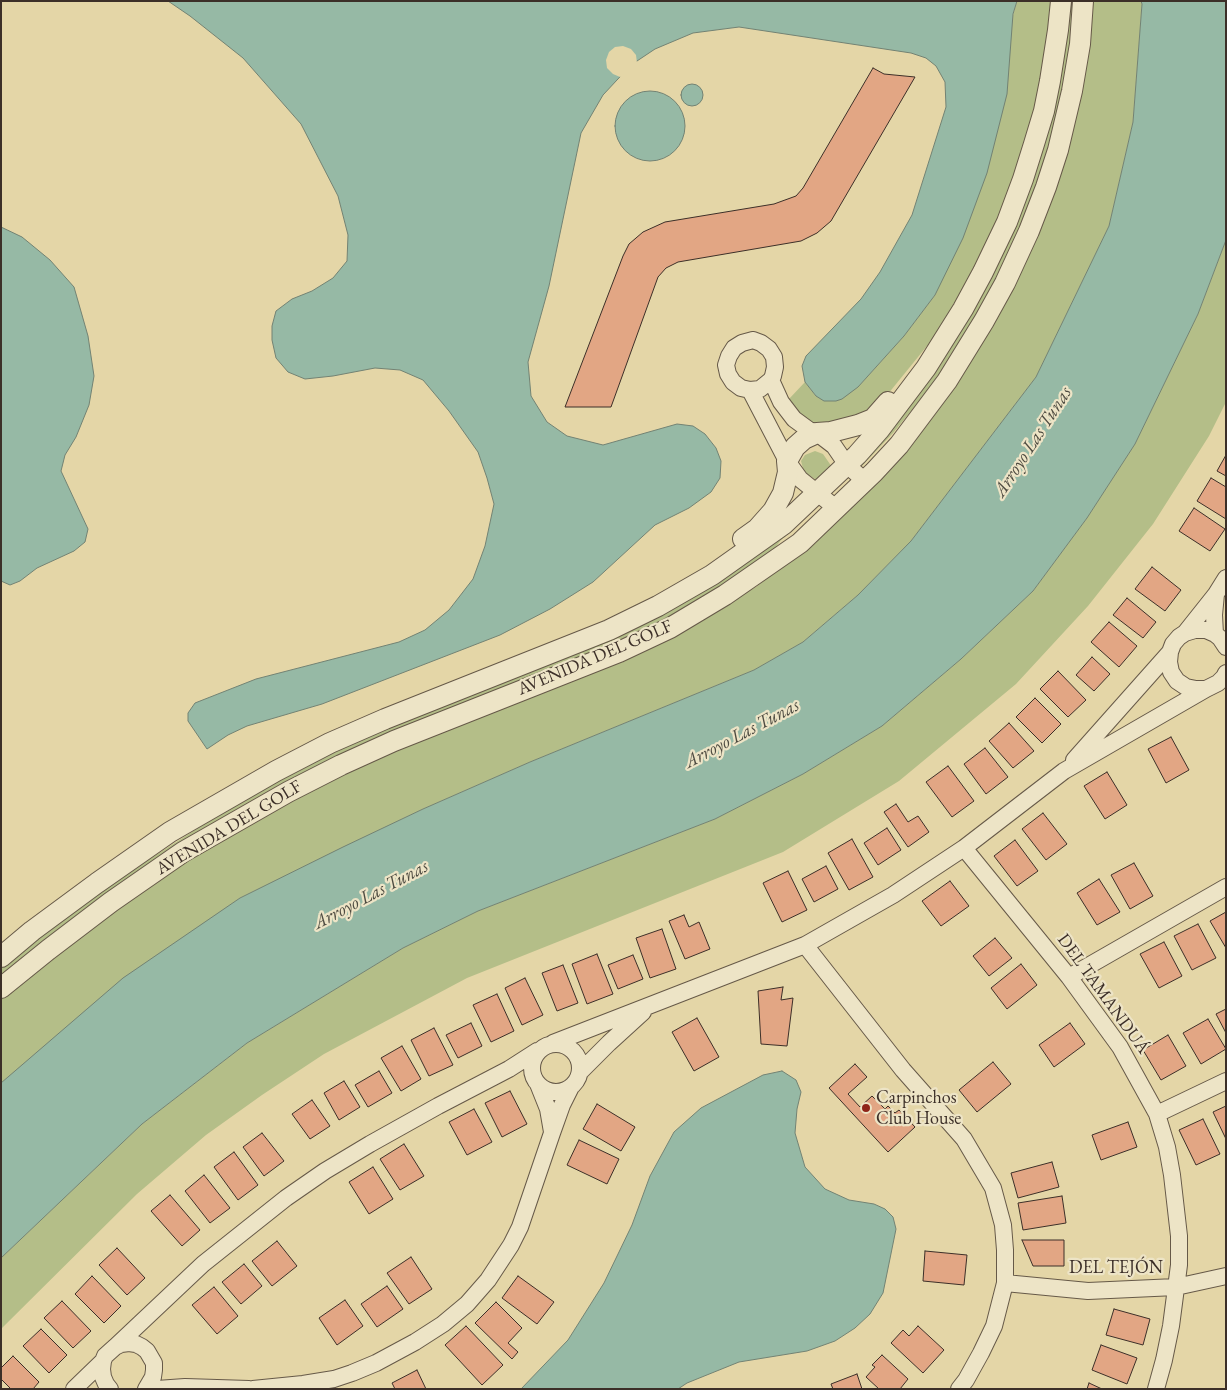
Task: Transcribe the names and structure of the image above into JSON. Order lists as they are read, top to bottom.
{
  "streets": {
    "street": ["AVENIDA DEL GOLF", "DEL TAMANDUÁ", "DEL TEJÓN"]
  },
  "crossings": [
    ["DEL TAMANDUÁ", "DEL TEJÓN"]
  ],
  "water": ["Arroyo Las Tunas"],
  "places": ["Carpinchos Club House"]
}
